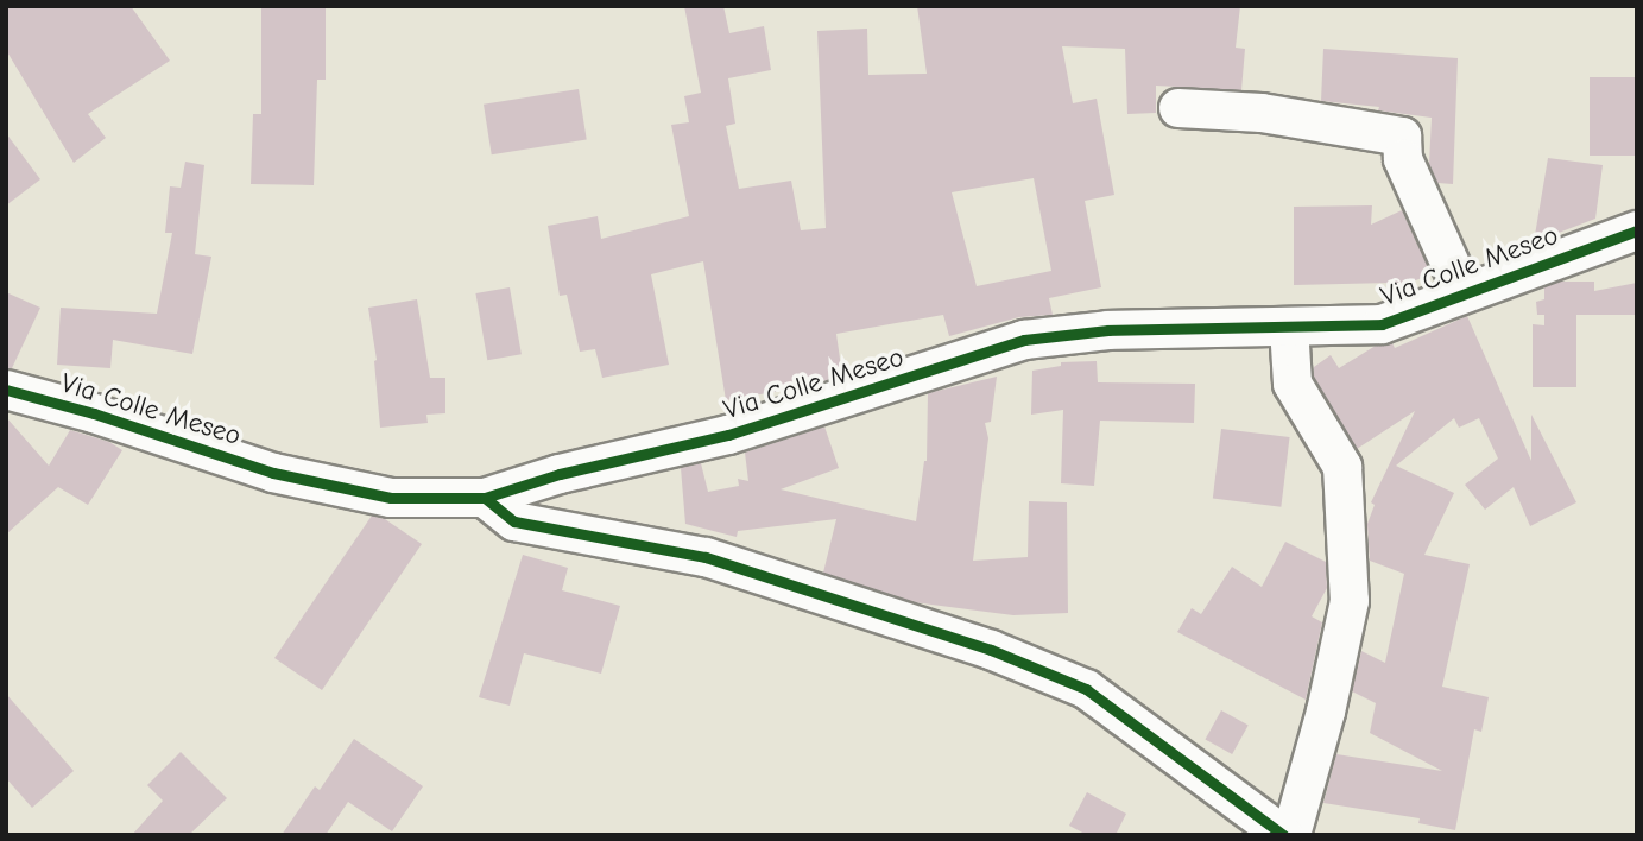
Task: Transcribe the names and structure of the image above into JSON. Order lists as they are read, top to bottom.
{
  "streets": {
    "street": ["Via Colle Meseo"]
  }
}
